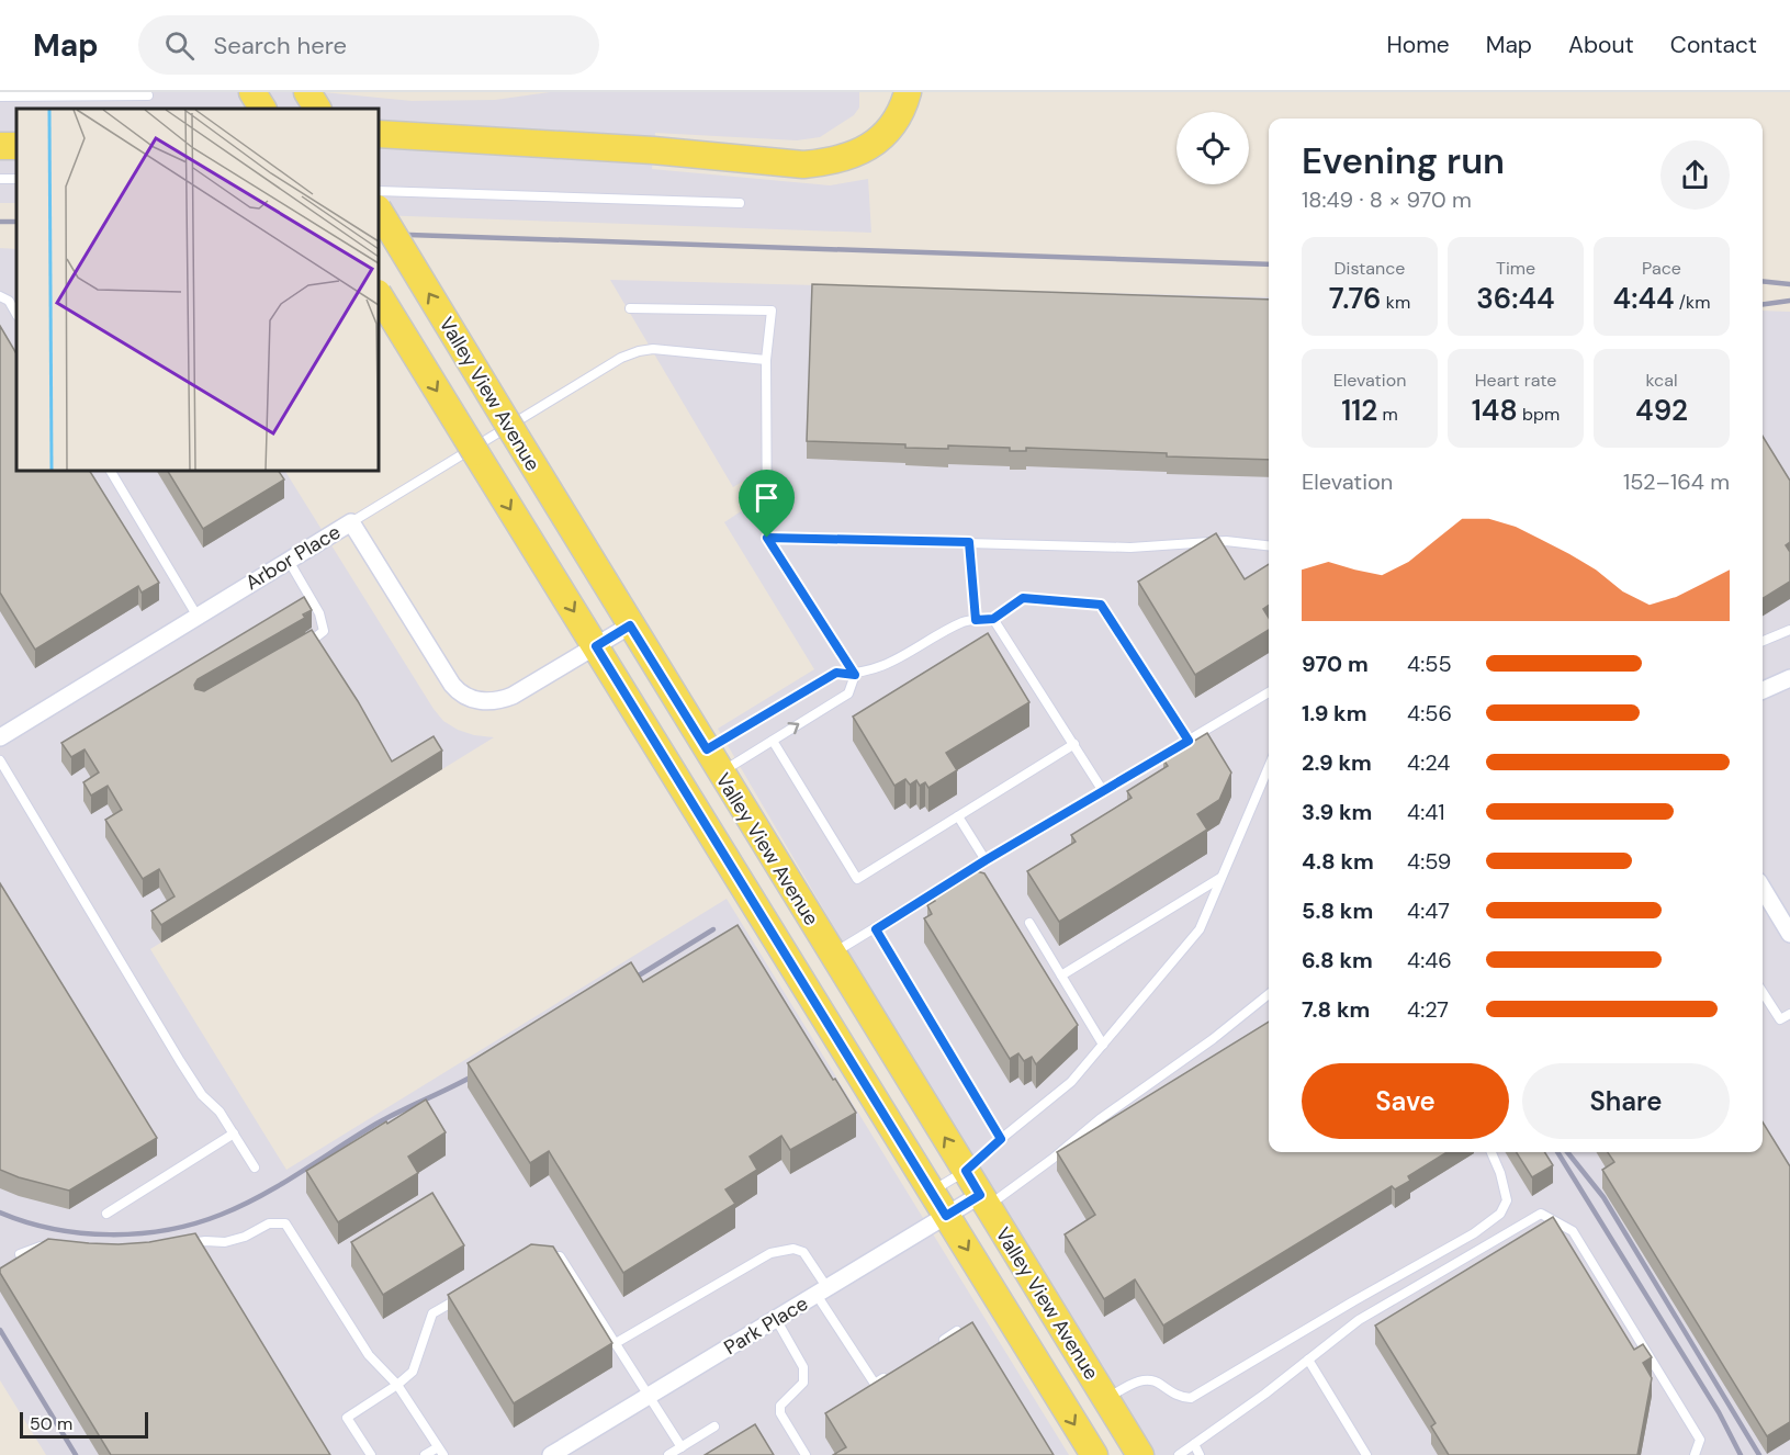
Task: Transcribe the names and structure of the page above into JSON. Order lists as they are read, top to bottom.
{
  "streets": {
    "main road": ["Valley View Avenue"],
    "street": ["Arbor Place", "Park Place"]
  },
  "crossings": [
    ["Valley View Avenue", "Arbor Place"],
    ["Valley View Avenue", "Park Place"]
  ],
  "scale_bar": "50 m",
  "page": {
    "header": "Map",
    "search": "Search here",
    "nav": [
      "Home",
      "Map",
      "About",
      "Contact"
    ],
    "heading": ["Evening run", "18:49 · 8 × 970 m"],
    "stats": [
      ["Distance", "7.76 km"],
      ["Time", "36:44"],
      ["Pace", "4:44 /km"],
      ["Elevation", "112 m"],
      ["Heart rate", "148 bpm"],
      ["kcal", "492"]
    ],
    "chart": ["Elevation", "152–164 m"],
    "list": [
      {
        "name": "970 m",
        "note": "4:55"
      },
      {
        "name": "1.9 km",
        "note": "4:56"
      },
      {
        "name": "2.9 km",
        "note": "4:24"
      },
      {
        "name": "3.9 km",
        "note": "4:41"
      },
      {
        "name": "4.8 km",
        "note": "4:59"
      },
      {
        "name": "5.8 km",
        "note": "4:47"
      },
      {
        "name": "6.8 km",
        "note": "4:46"
      },
      {
        "name": "7.8 km",
        "note": "4:27"
      }
    ],
    "buttons": ["Save", "Share"],
    "scale": "50 m"
  }
}
